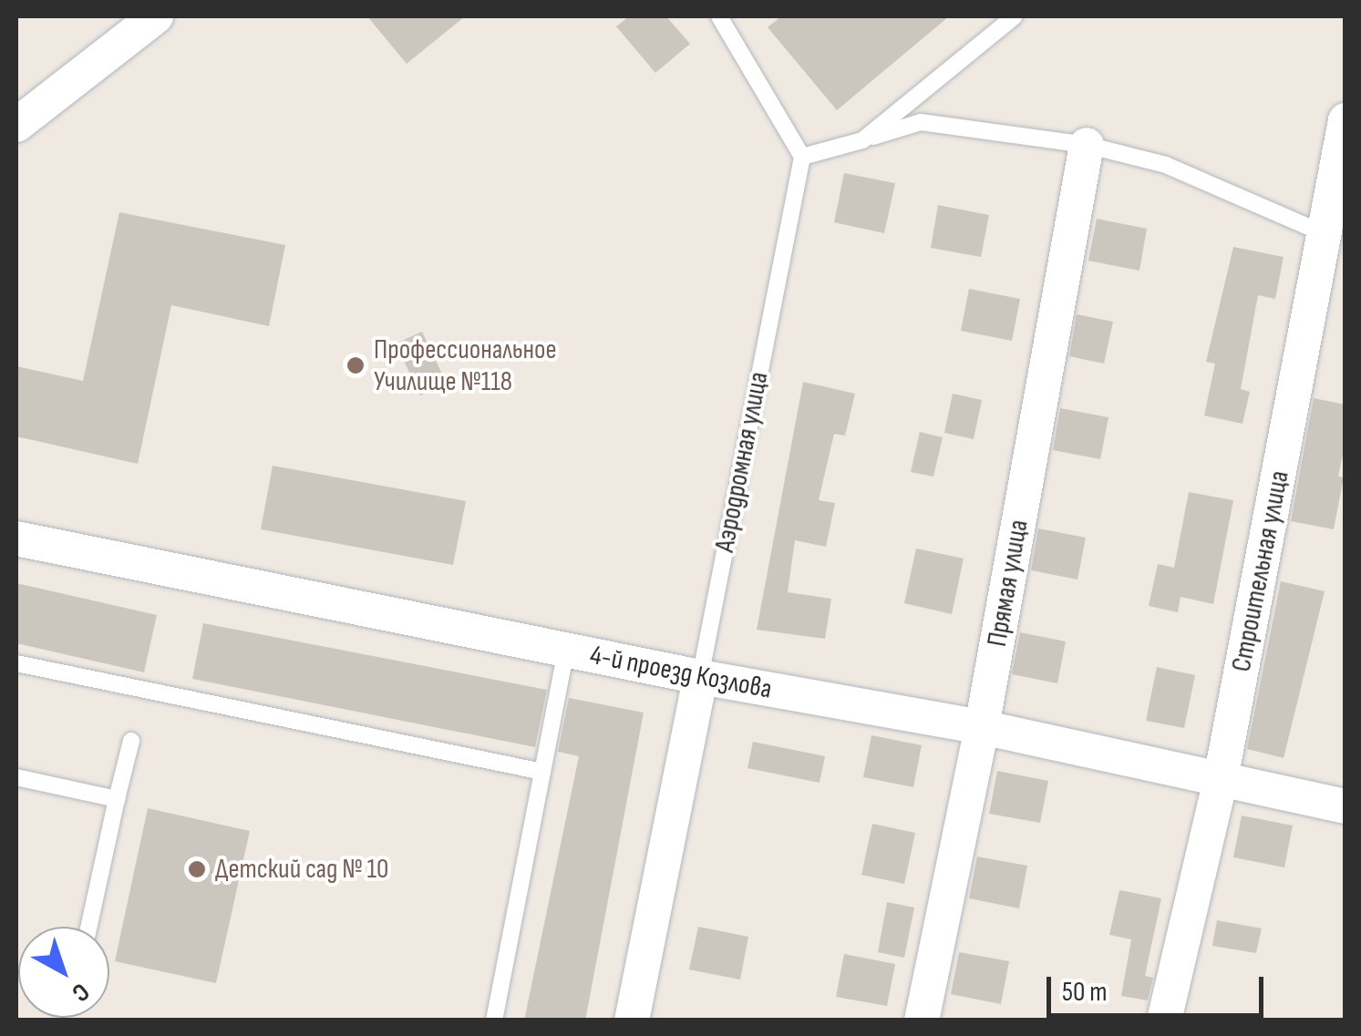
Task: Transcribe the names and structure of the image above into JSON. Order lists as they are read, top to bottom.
{
  "streets": {
    "street": [
      "Аэродромная улица",
      "Строительная улица",
      "Прямая улица",
      "4-й проезд Козлова"
    ]
  },
  "crossings": [
    ["Аэродромная улица", "4-й проезд Козлова"],
    ["Строительная улица", "4-й проезд Козлова"],
    ["Прямая улица", "4-й проезд Козлова"]
  ],
  "places": ["Профессиональное Училище №118", "Детский сад № 10"],
  "scale_bar": "50 m",
  "north": "bottom right"
}
